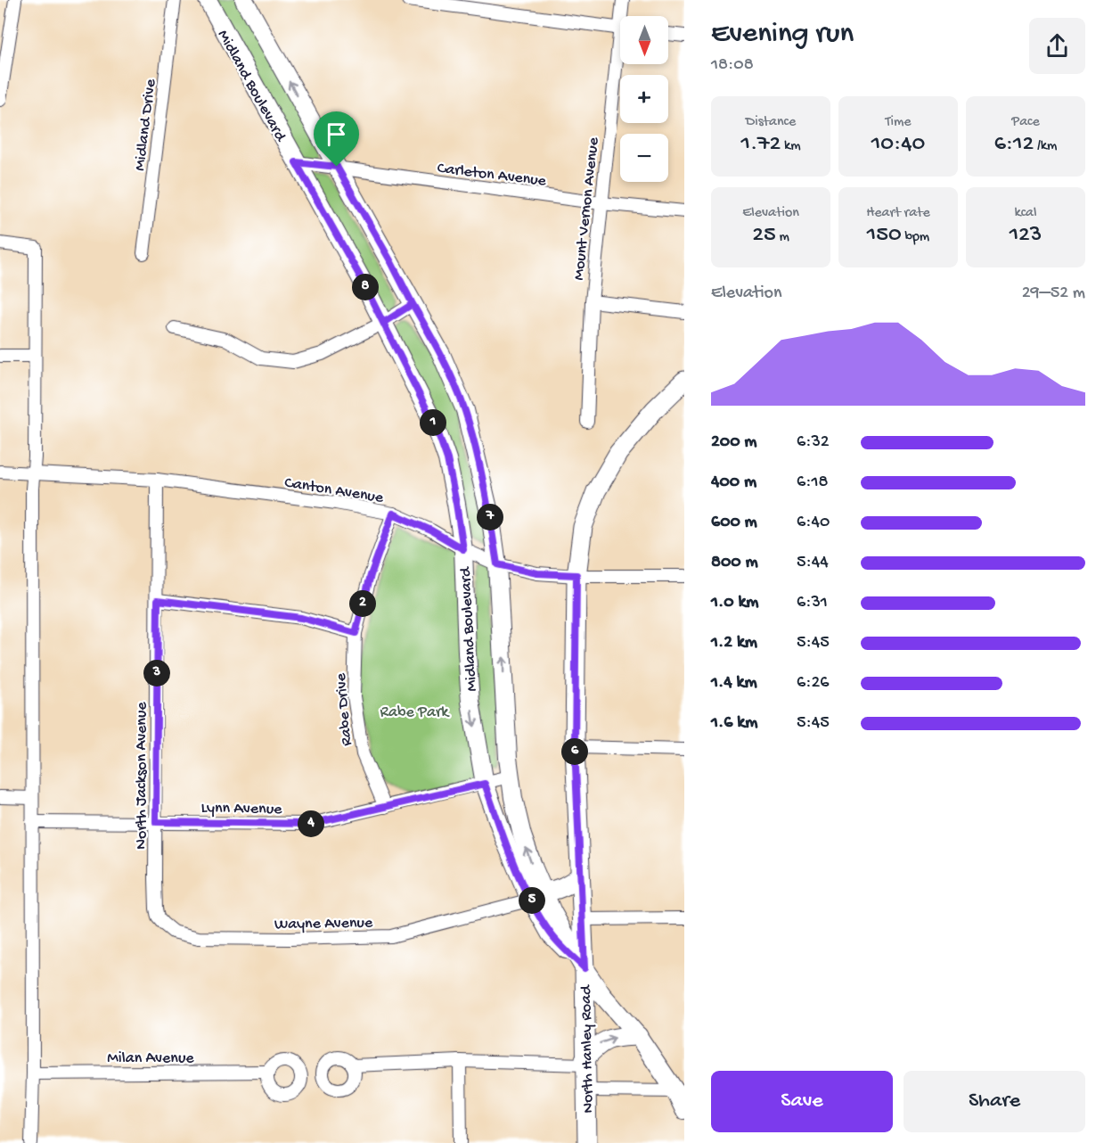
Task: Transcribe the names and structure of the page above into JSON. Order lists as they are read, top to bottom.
{
  "streets": {
    "main road": ["Midland Boulevard", "North Hanley Road"],
    "street": [
      "Midland Drive",
      "Carleton Avenue",
      "Mount Vernon Avenue",
      "Canton Avenue",
      "Rabe Drive",
      "North Jackson Avenue",
      "Lynn Avenue",
      "Wayne Avenue",
      "Milan Avenue"
    ]
  },
  "crossings": [
    ["Midland Boulevard", "Carleton Avenue"],
    ["Midland Boulevard", "Canton Avenue"],
    ["Midland Boulevard", "Lynn Avenue"],
    ["Midland Boulevard", "Wayne Avenue"],
    ["Midland Boulevard", "North Hanley Road"],
    ["Carleton Avenue", "Mount Vernon Avenue"],
    ["Canton Avenue", "Rabe Drive"],
    ["Canton Avenue", "North Jackson Avenue"],
    ["Canton Avenue", "North Hanley Road"],
    ["Rabe Drive", "Lynn Avenue"],
    ["North Jackson Avenue", "Lynn Avenue"],
    ["North Jackson Avenue", "Wayne Avenue"]
  ],
  "parks": ["Rabe Park"],
  "north": "bottom",
  "page": {
    "heading": ["Evening run", "18:08"],
    "map_buttons": ["+", "−"],
    "stats": [
      ["Distance", "1.72 km"],
      ["Time", "10:40"],
      ["Pace", "6:12 /km"],
      ["Elevation", "25 m"],
      ["Heart rate", "150 bpm"],
      ["kcal", "123"]
    ],
    "chart": ["Elevation", "29–52 m"],
    "pins": [
      "8",
      "1",
      "7",
      "2",
      "3",
      "6",
      "4",
      "5"
    ],
    "list": [
      {
        "name": "200 m",
        "note": "6:32"
      },
      {
        "name": "400 m",
        "note": "6:18"
      },
      {
        "name": "600 m",
        "note": "6:40"
      },
      {
        "name": "800 m",
        "note": "5:44"
      },
      {
        "name": "1.0 km",
        "note": "6:31"
      },
      {
        "name": "1.2 km",
        "note": "5:45"
      },
      {
        "name": "1.4 km",
        "note": "6:26"
      },
      {
        "name": "1.6 km",
        "note": "5:45"
      }
    ],
    "buttons": ["Save", "Share"]
  }
}
